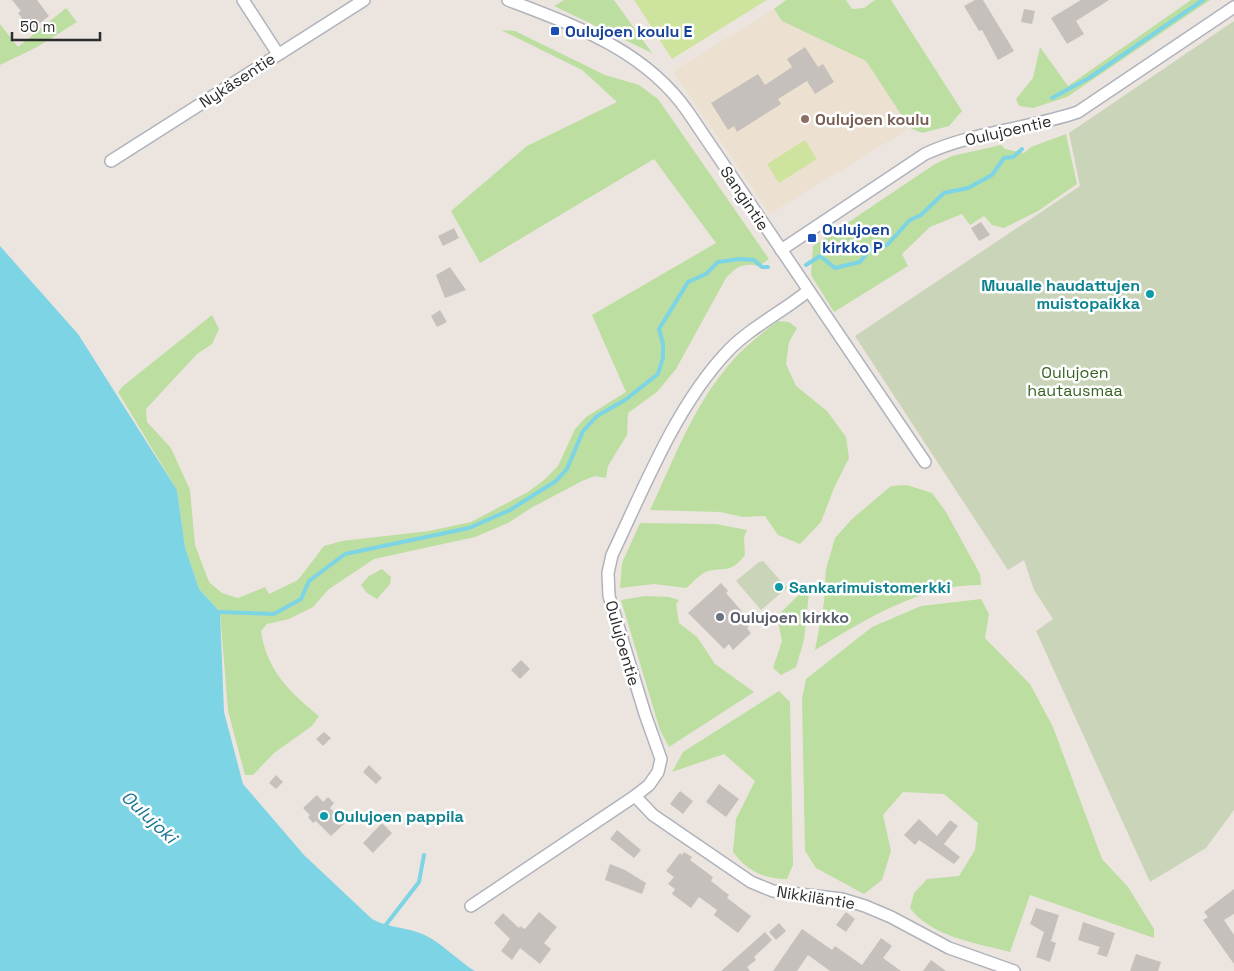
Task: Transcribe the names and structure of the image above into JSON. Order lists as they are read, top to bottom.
{
  "streets": {
    "street": [
      "Nykäsentie",
      "Oulujoentie",
      "Sangintie",
      "Nikkiläntie"
    ]
  },
  "crossings": [
    ["Oulujoentie", "Sangintie"],
    ["Oulujoentie", "Nikkiläntie"]
  ],
  "water": ["Oulujoki"],
  "parks": ["Oulujoen hautausmaa"],
  "places": {
    "transit": ["Oulujoen koulu E", "Oulujoen kirkko P"],
    "other": [
      "Oulujoen koulu",
      "Muualle haudattujen muistopaikka",
      "Sankarimuistomerkki",
      "Oulujoen kirkko",
      "Oulujoen pappila"
    ]
  },
  "scale_bar": "50 m"
}
